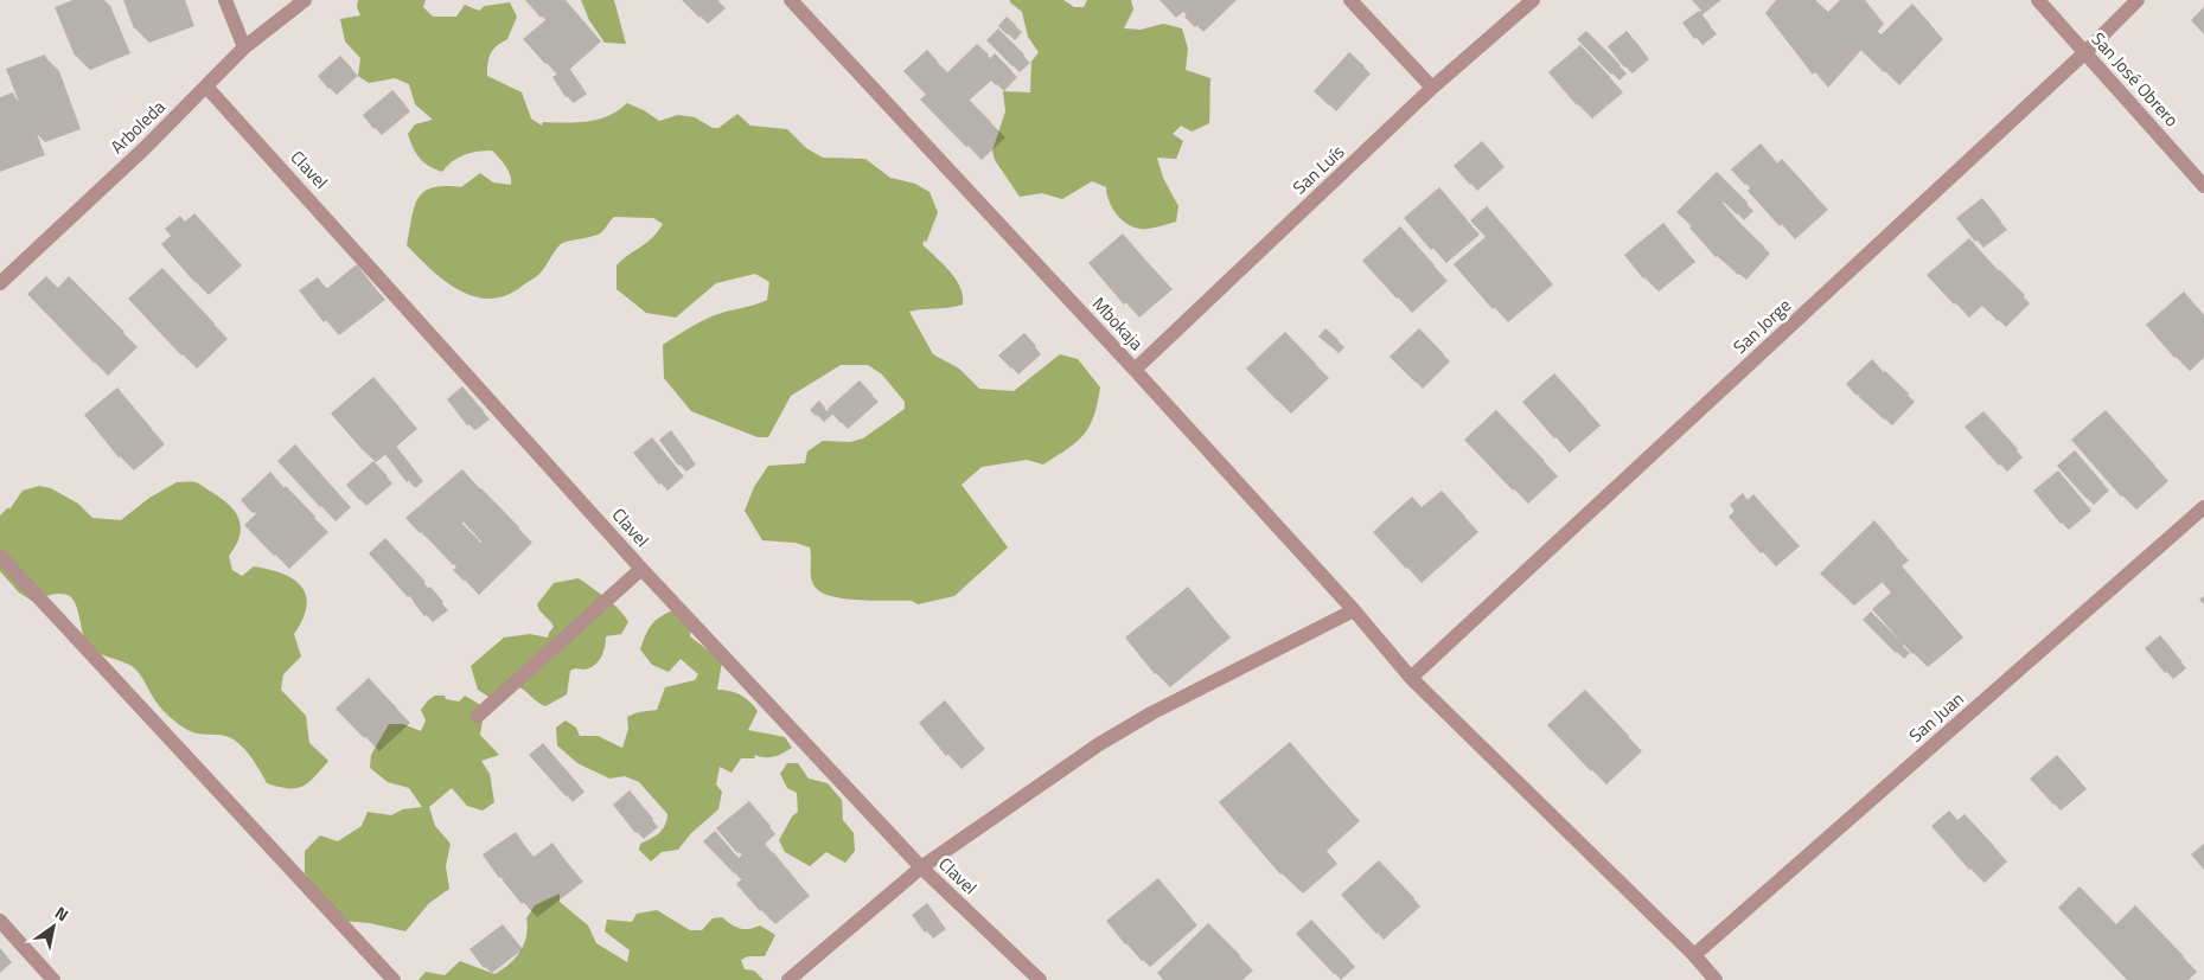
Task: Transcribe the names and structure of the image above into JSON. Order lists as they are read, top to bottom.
{
  "streets": {
    "street": [
      "San José Obrero",
      "Arboleda",
      "Clavel",
      "San Luís",
      "Mbokaja",
      "San Jorge",
      "San Juan"
    ]
  },
  "crossings": [
    ["San José Obrero", "San Jorge"],
    ["Arboleda", "Clavel"],
    ["San Luís", "Mbokaja"],
    ["Mbokaja", "San Jorge"],
    ["Mbokaja", "San Juan"]
  ],
  "north": "top right"
}
